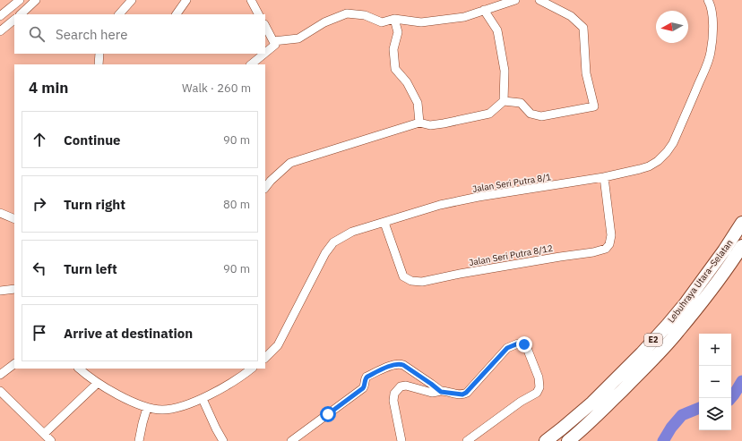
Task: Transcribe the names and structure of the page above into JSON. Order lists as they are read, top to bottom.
{
  "streets": {
    "highway": ["Lebuhraya Utara–Selatan", "E2"],
    "street": ["Jalan Seri Putra 8/1", "Jalan Seri Putra 8/12"]
  },
  "crossings": [
    ["Jalan Seri Putra 8/1", "Jalan Seri Putra 8/12"]
  ],
  "north": "left",
  "page": {
    "search": "Search here",
    "heading": ["4 min", "Walk · 260 m"],
    "list": [
      ["Continue", "90 m"],
      ["Turn right", "80 m"],
      ["Turn left", "90 m"],
      "Arrive at destination"
    ],
    "map_buttons": ["+", "−"]
  }
}
